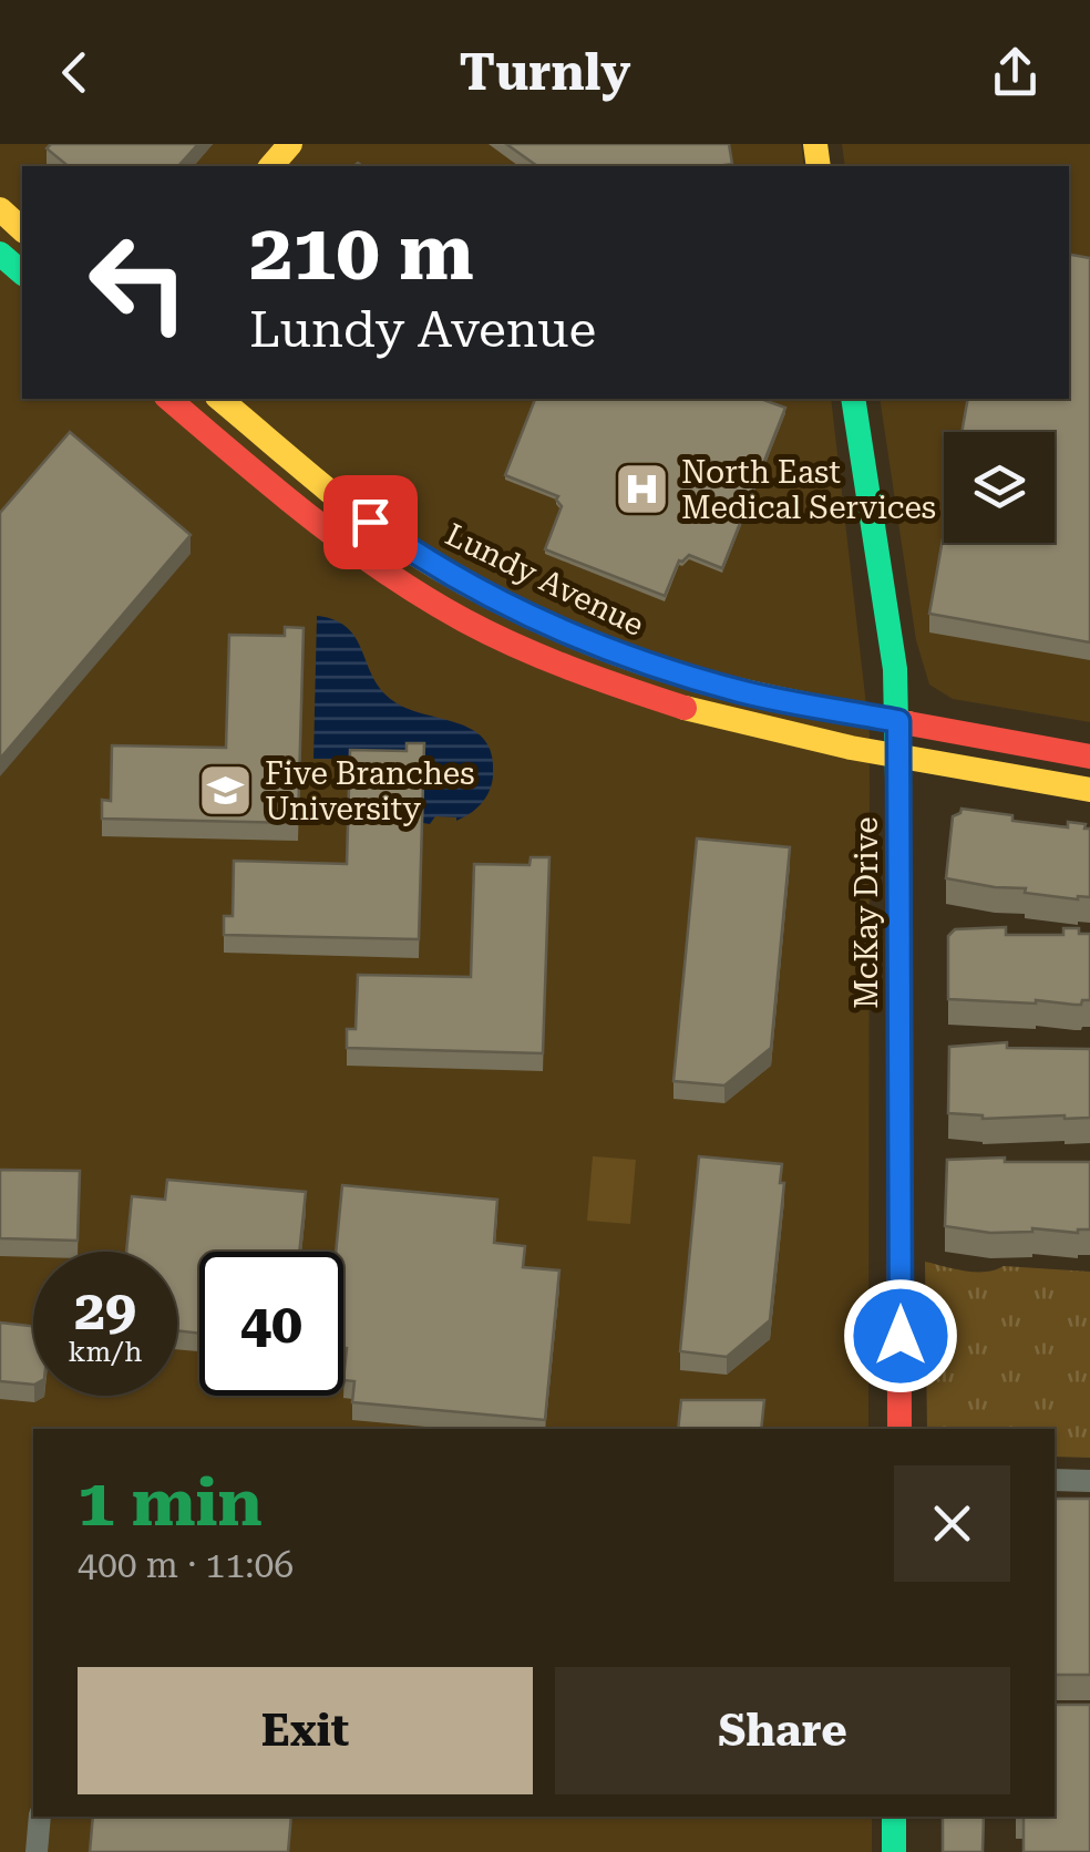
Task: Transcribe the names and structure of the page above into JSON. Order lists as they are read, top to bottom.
{
  "streets": {
    "main road": ["Lundy Avenue", "McKay Drive"]
  },
  "crossings": [
    ["Lundy Avenue", "McKay Drive"]
  ],
  "places": {
    "hospital": ["North East Medical Services"],
    "school or university": ["Five Branches University"]
  },
  "page": {
    "header": "Turnly",
    "turn": ["210 m", "Lundy Avenue"],
    "speed": "29 km/h",
    "limit": "40",
    "heading": ["1 min", "400 m · 11:06"],
    "buttons": ["Exit", "Share"]
  }
}
